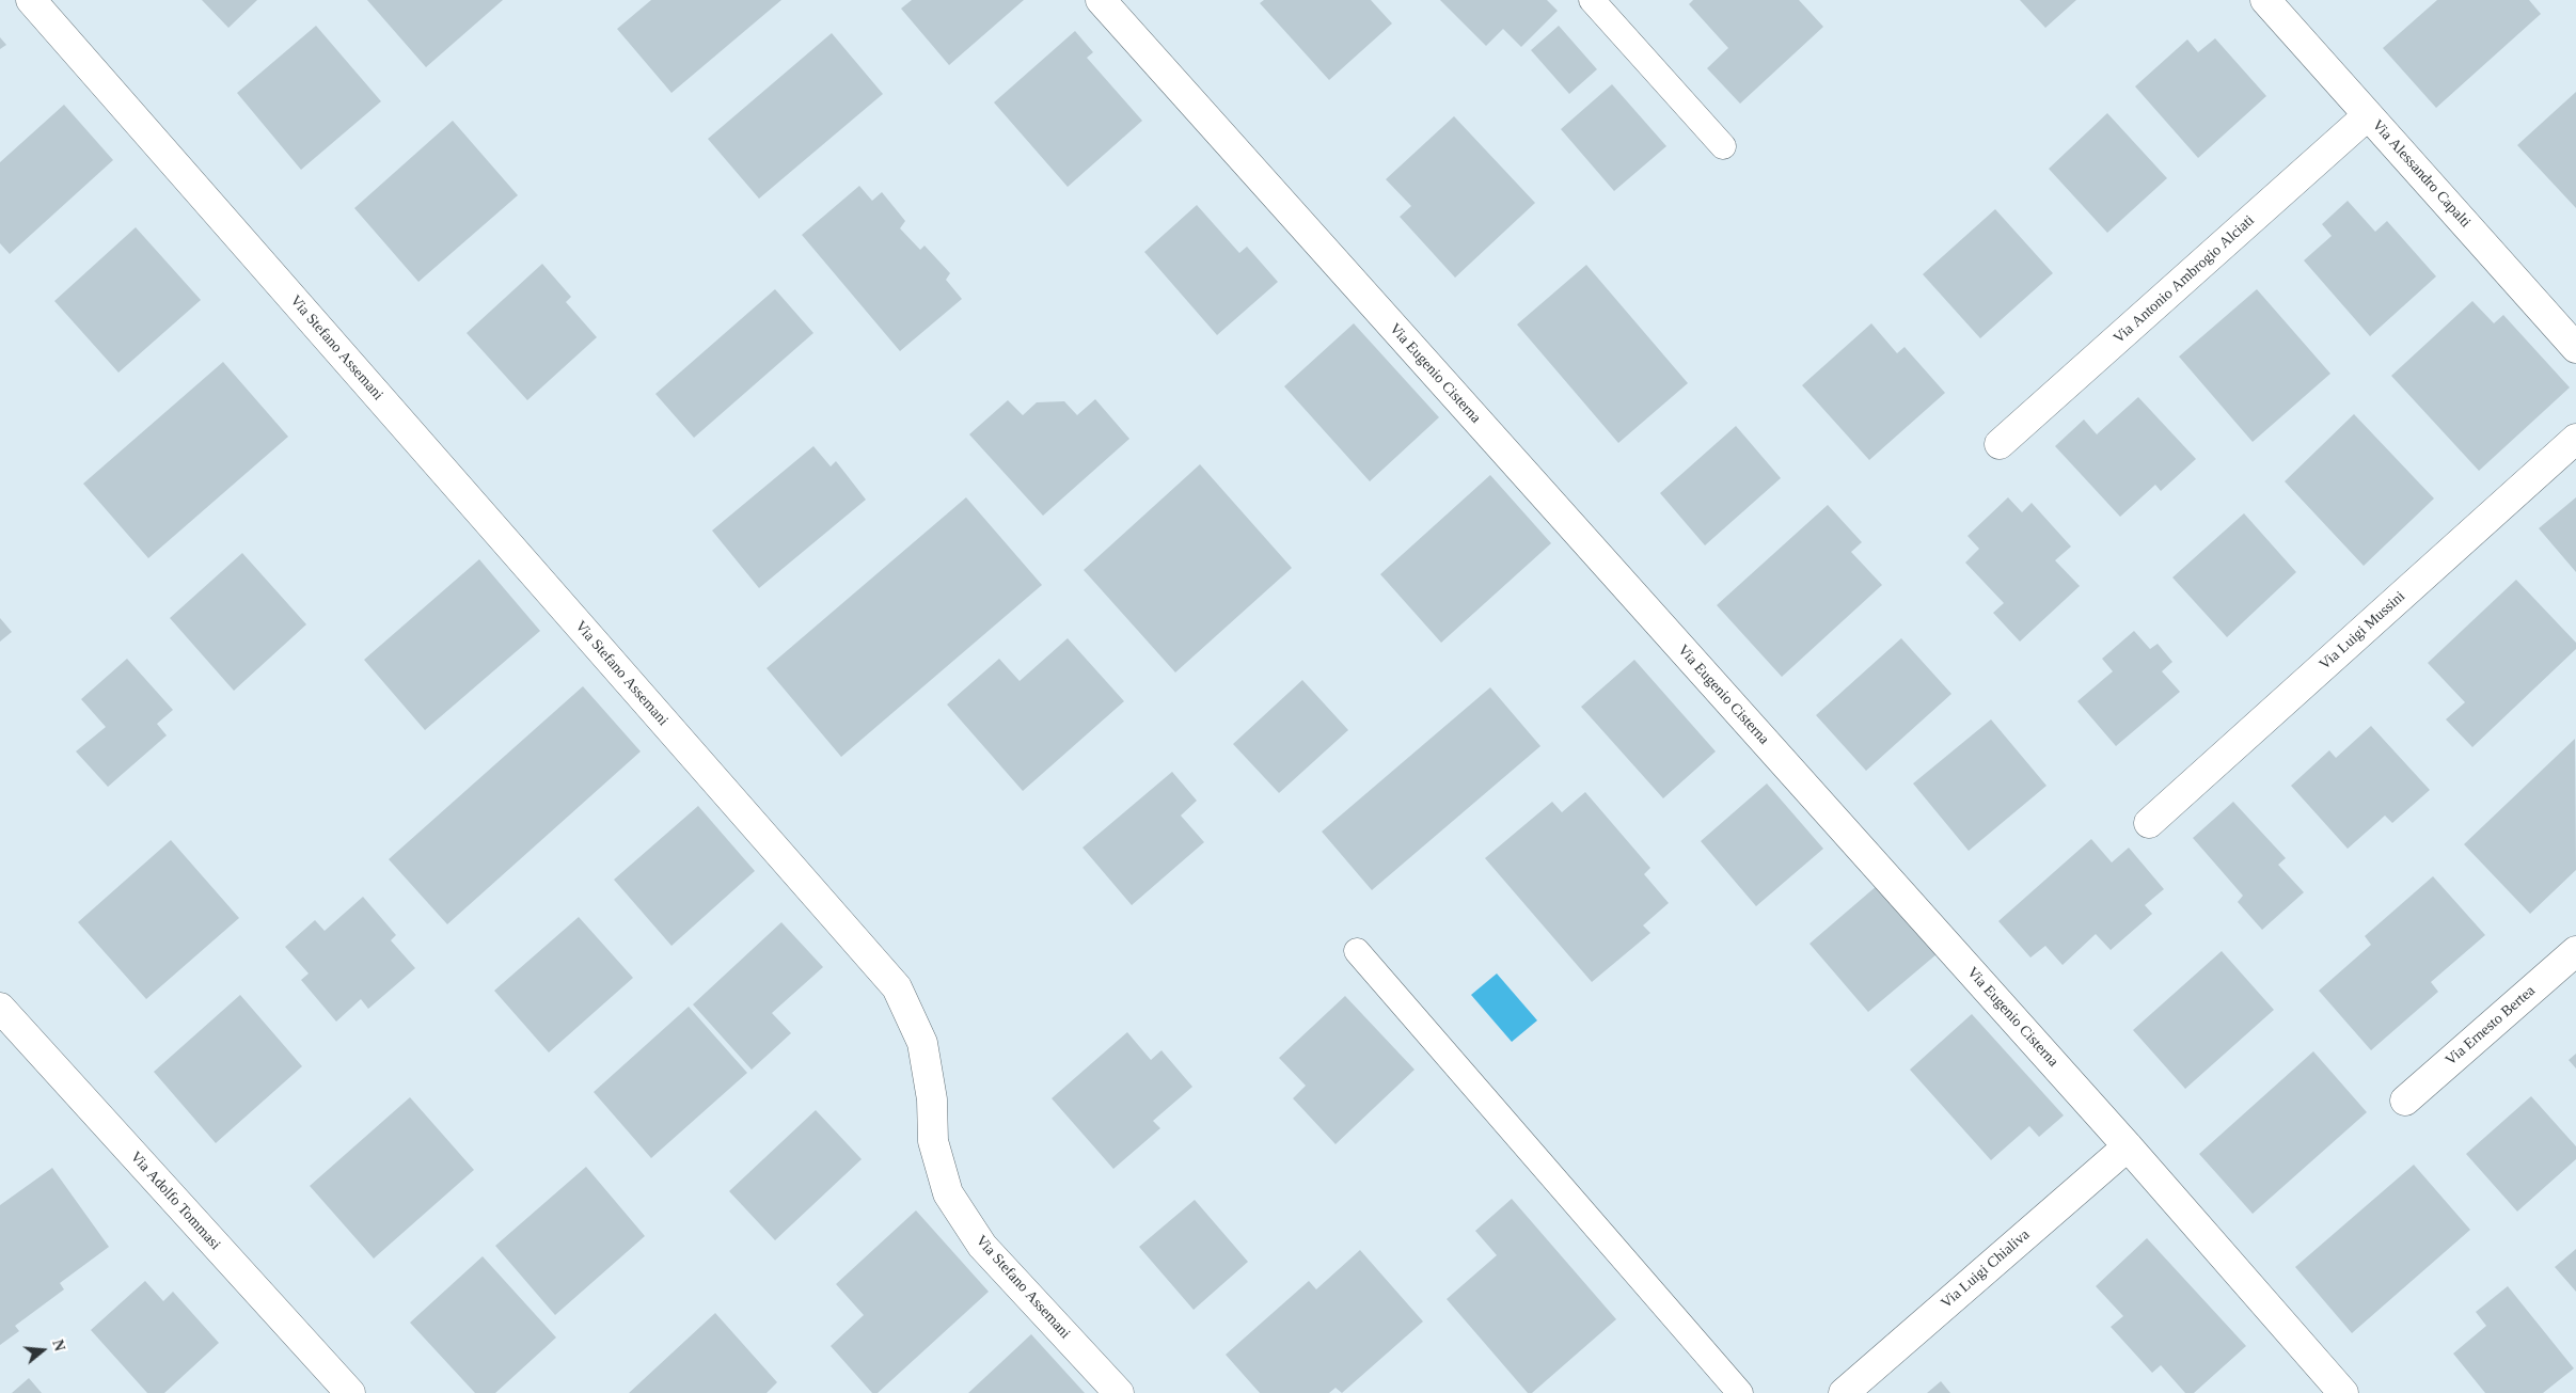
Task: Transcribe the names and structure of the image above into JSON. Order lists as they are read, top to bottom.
{
  "streets": {
    "street": [
      "Via Alessandro Capalti",
      "Via Antonio Ambrogio Alciati",
      "Via Stefano Assemani",
      "Via Eugenio Cisterna",
      "Via Luigi Mussini",
      "Via Ernesto Bertea",
      "Via Adolfo Tommasi",
      "Via Luigi Chialiva"
    ]
  },
  "crossings": [
    ["Via Alessandro Capalti", "Via Antonio Ambrogio Alciati"],
    ["Via Eugenio Cisterna", "Via Luigi Chialiva"]
  ],
  "north": "right"
}
